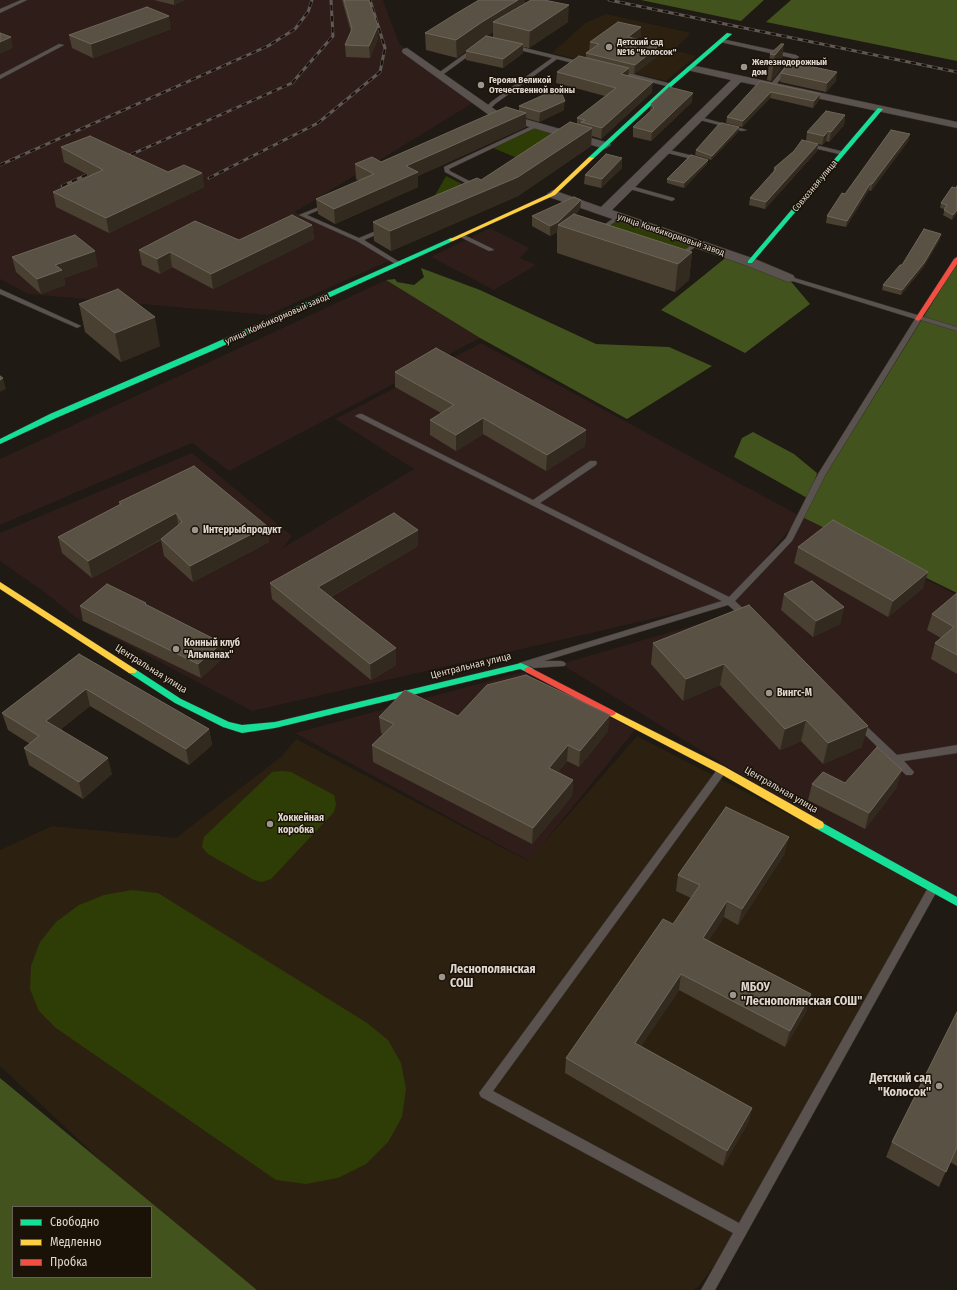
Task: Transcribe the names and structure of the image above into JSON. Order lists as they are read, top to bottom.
{
  "streets": {
    "street": ["Совхозная улица", "улица Комбикормовый завод", "Центральная улица"]
  },
  "crossings": [
    ["Совхозная улица", "улица Комбикормовый завод"]
  ],
  "places": [
    "Детский сад №16 \"Колосок\"",
    "Железнодорожный дом",
    "Героям Великой Отечественной войны",
    "Интеррыбпродукт",
    "Конный клуб \"Альманах\"",
    "Вингс-М",
    "Хоккейная коробка",
    "Леснополянская СОШ",
    "МБОУ \"Леснополянская СОШ\"",
    "Детский сад \"Колосок\""
  ],
  "legend": ["Свободно", "Медленно", "Пробка"]
}
